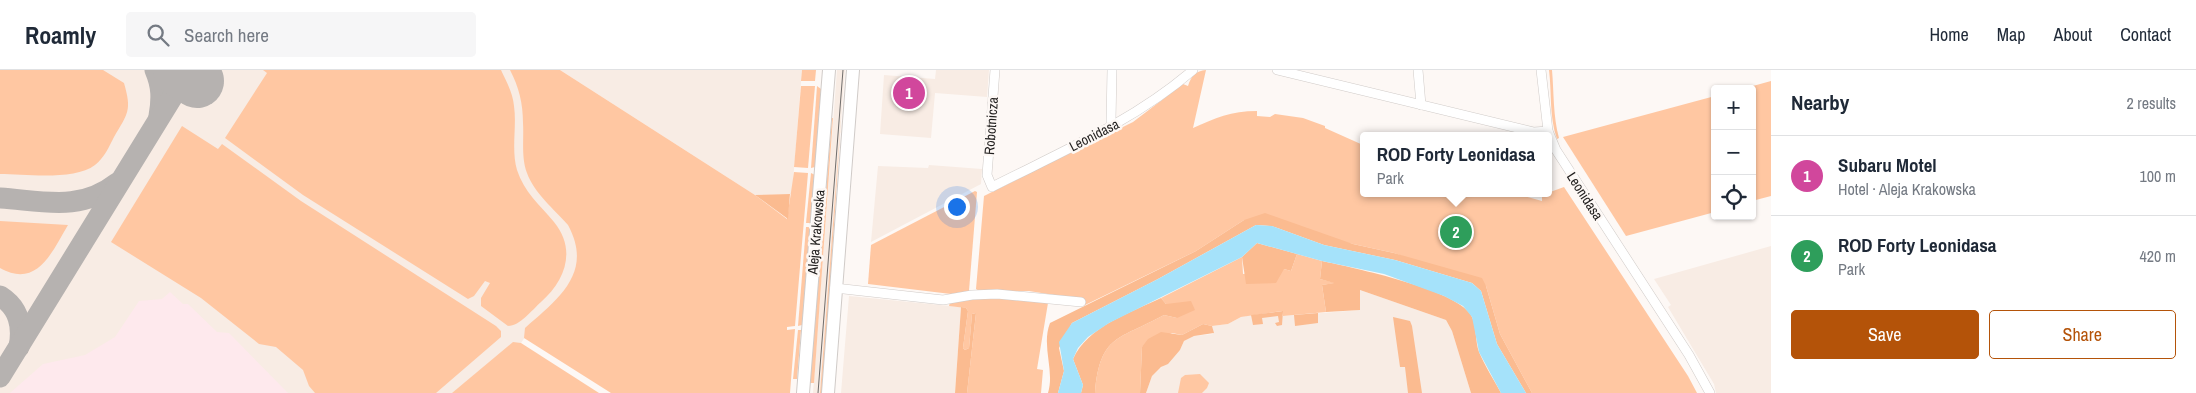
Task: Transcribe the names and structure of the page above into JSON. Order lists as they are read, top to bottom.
{
  "streets": {
    "main road": ["Aleja Krakowska"],
    "street": ["Robotnicza", "Leonidasa"]
  },
  "crossings": [
    ["Robotnicza", "Leonidasa"]
  ],
  "page": {
    "header": "Roamly",
    "search": "Search here",
    "nav": [
      "Home",
      "Map",
      "About",
      "Contact"
    ],
    "heading": ["Nearby", "2 results"],
    "pins": ["1", "2"],
    "map_buttons": ["+", "−"],
    "popup": ["ROD Forty Leonidasa", "Park"],
    "list": [
      {
        "mark": "1",
        "name": "Subaru Motel",
        "note": "Hotel · Aleja Krakowska",
        "value": "100 m"
      },
      {
        "mark": "2",
        "name": "ROD Forty Leonidasa",
        "note": "Park",
        "value": "420 m"
      }
    ],
    "buttons": ["Save", "Share"]
  }
}
